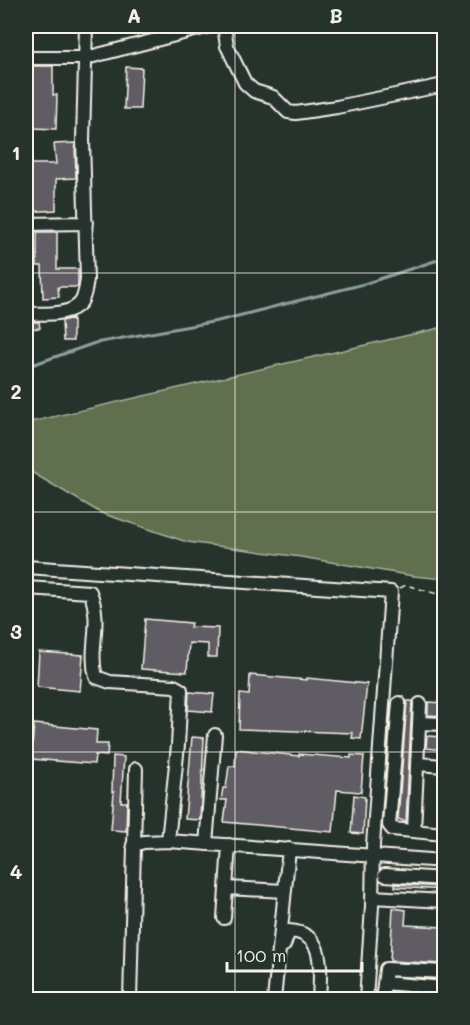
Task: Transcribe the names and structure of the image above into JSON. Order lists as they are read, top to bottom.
{
  "scale_bar": "100 m",
  "grid": {
    "columns": ["A", "B"],
    "rows": [
      "1",
      "2",
      "3",
      "4"
    ]
  }
}
